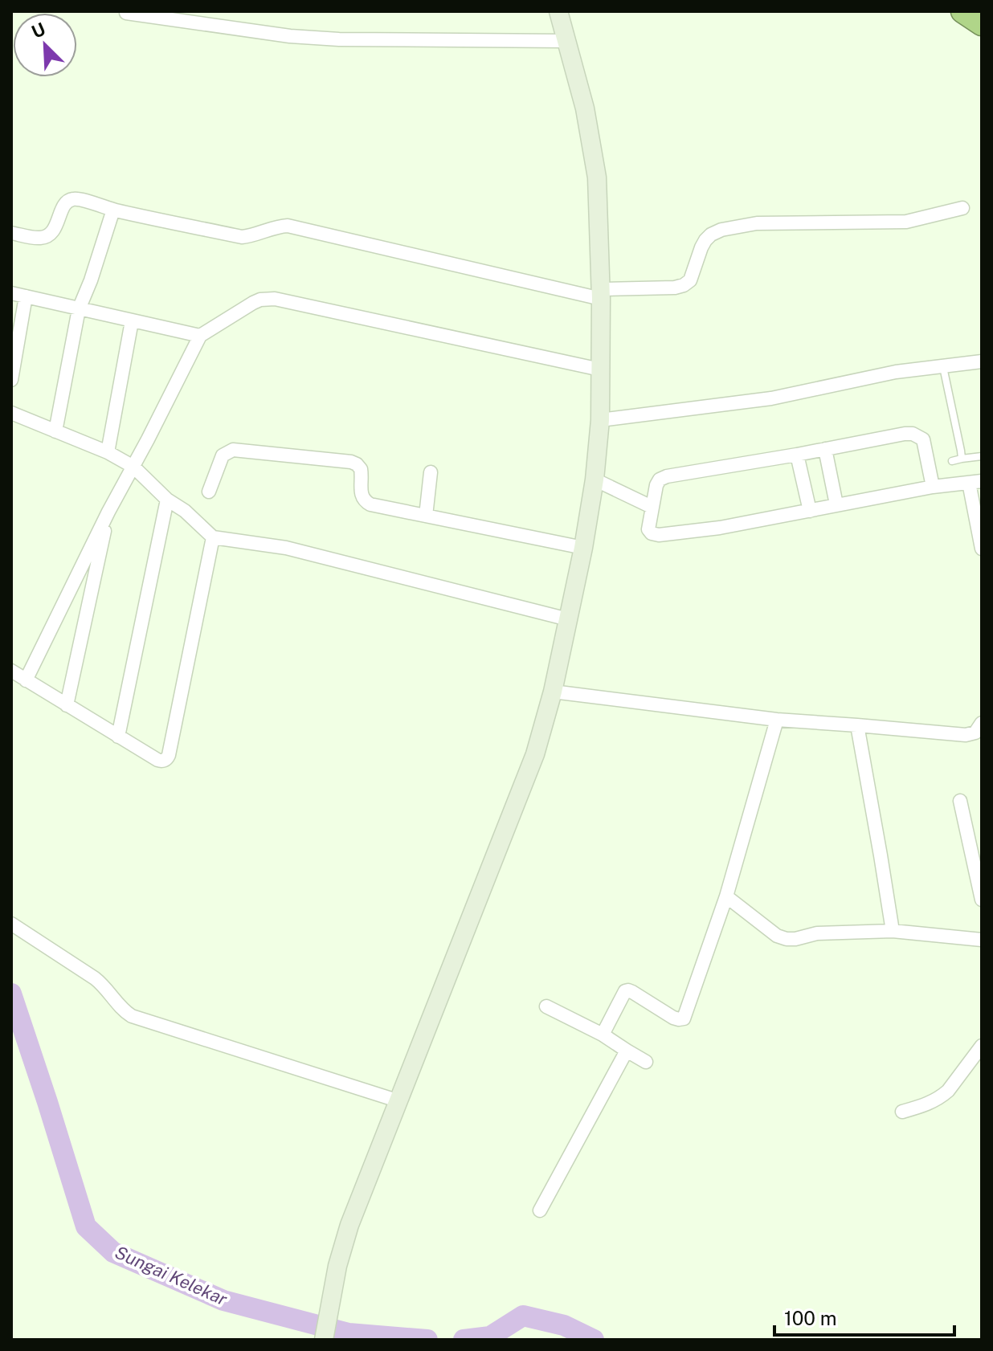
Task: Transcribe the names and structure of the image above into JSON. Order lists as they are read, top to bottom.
{
  "water": ["Sungai Kelekar"],
  "scale_bar": "100 m",
  "north": "top left"
}
